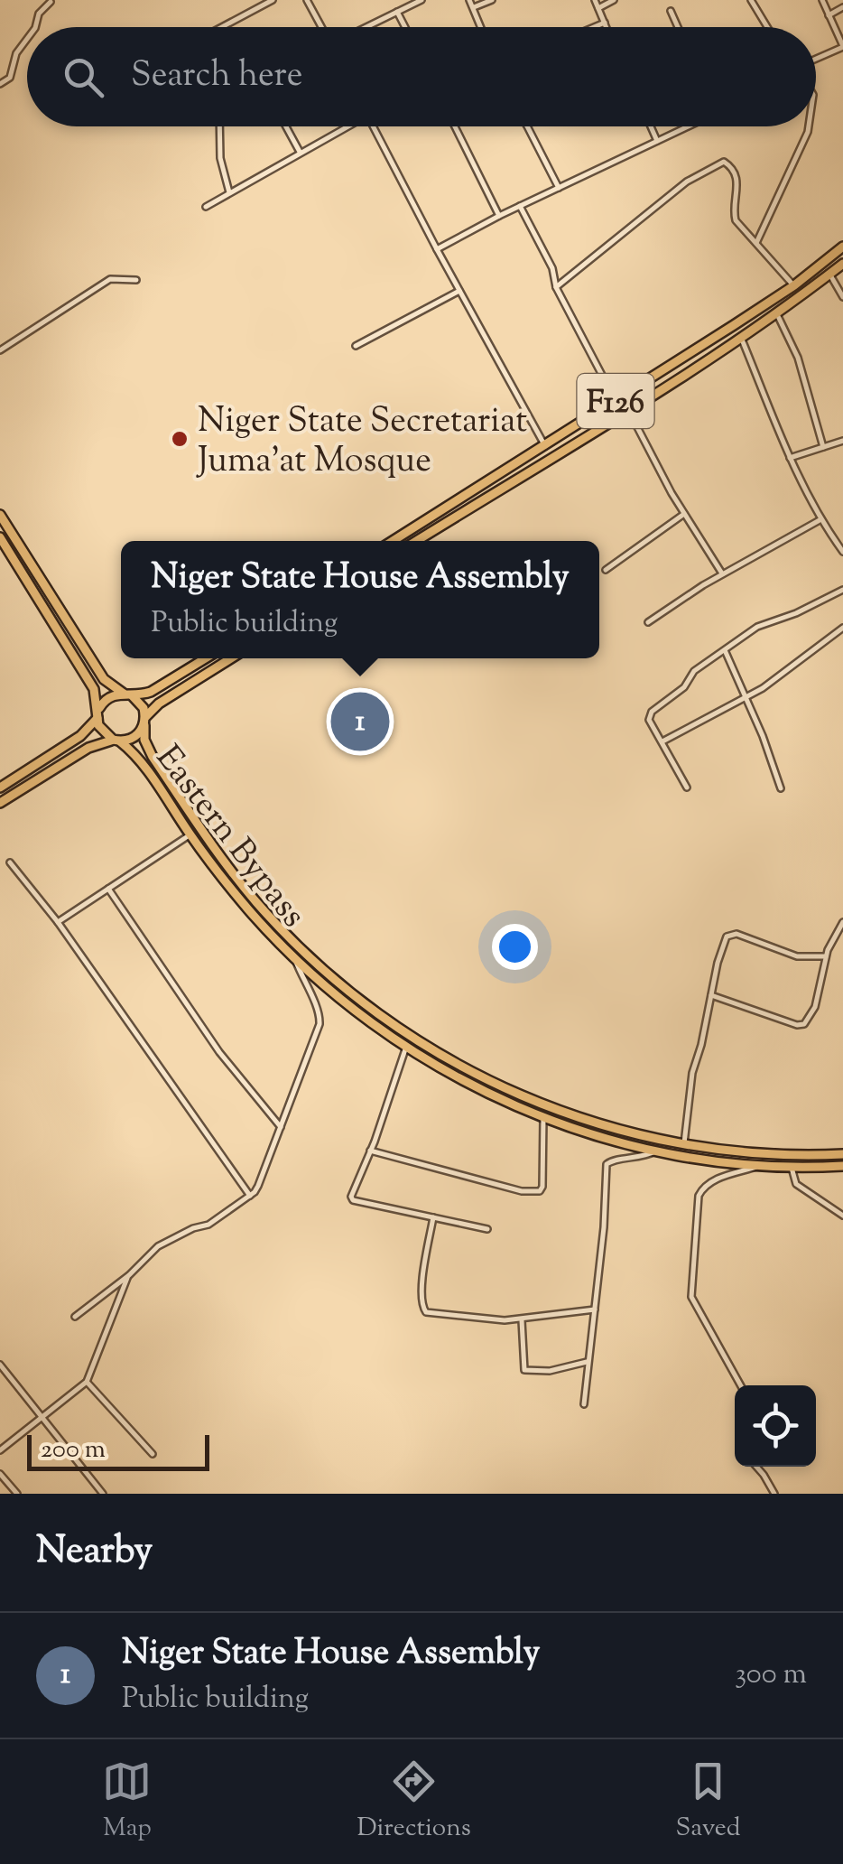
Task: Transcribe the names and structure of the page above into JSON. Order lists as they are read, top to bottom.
{
  "streets": {
    "main road": ["F126", "Eastern Bypass"]
  },
  "places": ["Niger State Secretariat Juma'at Mosque"],
  "scale_bar": "200 m",
  "page": {
    "search": "Search here",
    "popup": ["Niger State House Assembly", "Public building"],
    "pins": "1",
    "scale": "200 m",
    "heading": "Nearby",
    "list": [
      {
        "mark": "1",
        "name": "Niger State House Assembly",
        "note": "Public building",
        "value": "300 m"
      }
    ],
    "nav": ["Map", "Directions", "Saved"]
  }
}
